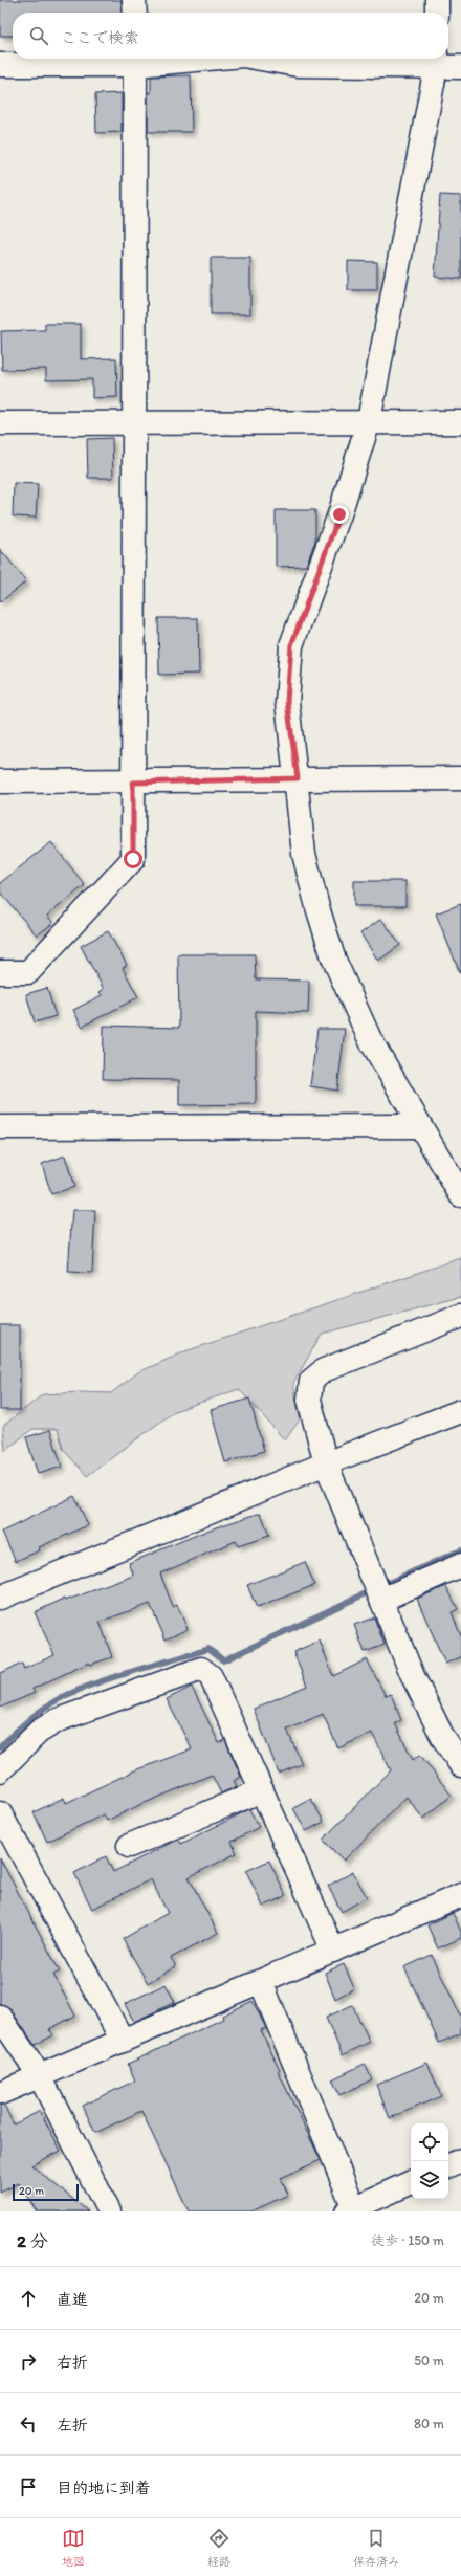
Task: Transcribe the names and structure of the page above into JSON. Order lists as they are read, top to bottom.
{
  "scale_bar": "20 m",
  "page": {
    "search": "ここで検索",
    "scale": "20 m",
    "heading": ["2 分", "徒歩 · 150 m"],
    "list": [
      ["直進", "20 m"],
      ["右折", "50 m"],
      ["左折", "80 m"],
      "目的地に到着"
    ],
    "nav": ["地図", "経路", "保存済み"]
  }
}
